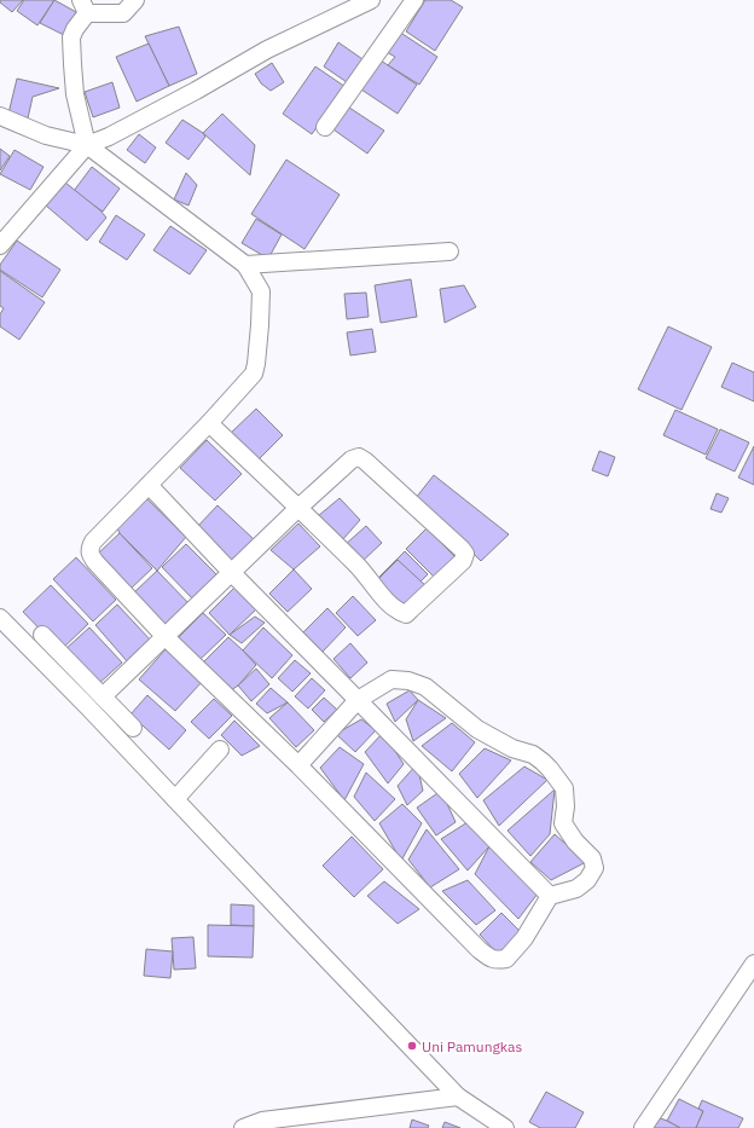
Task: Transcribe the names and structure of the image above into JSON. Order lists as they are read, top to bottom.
{
  "places": ["Uni Pamungkas"]
}
